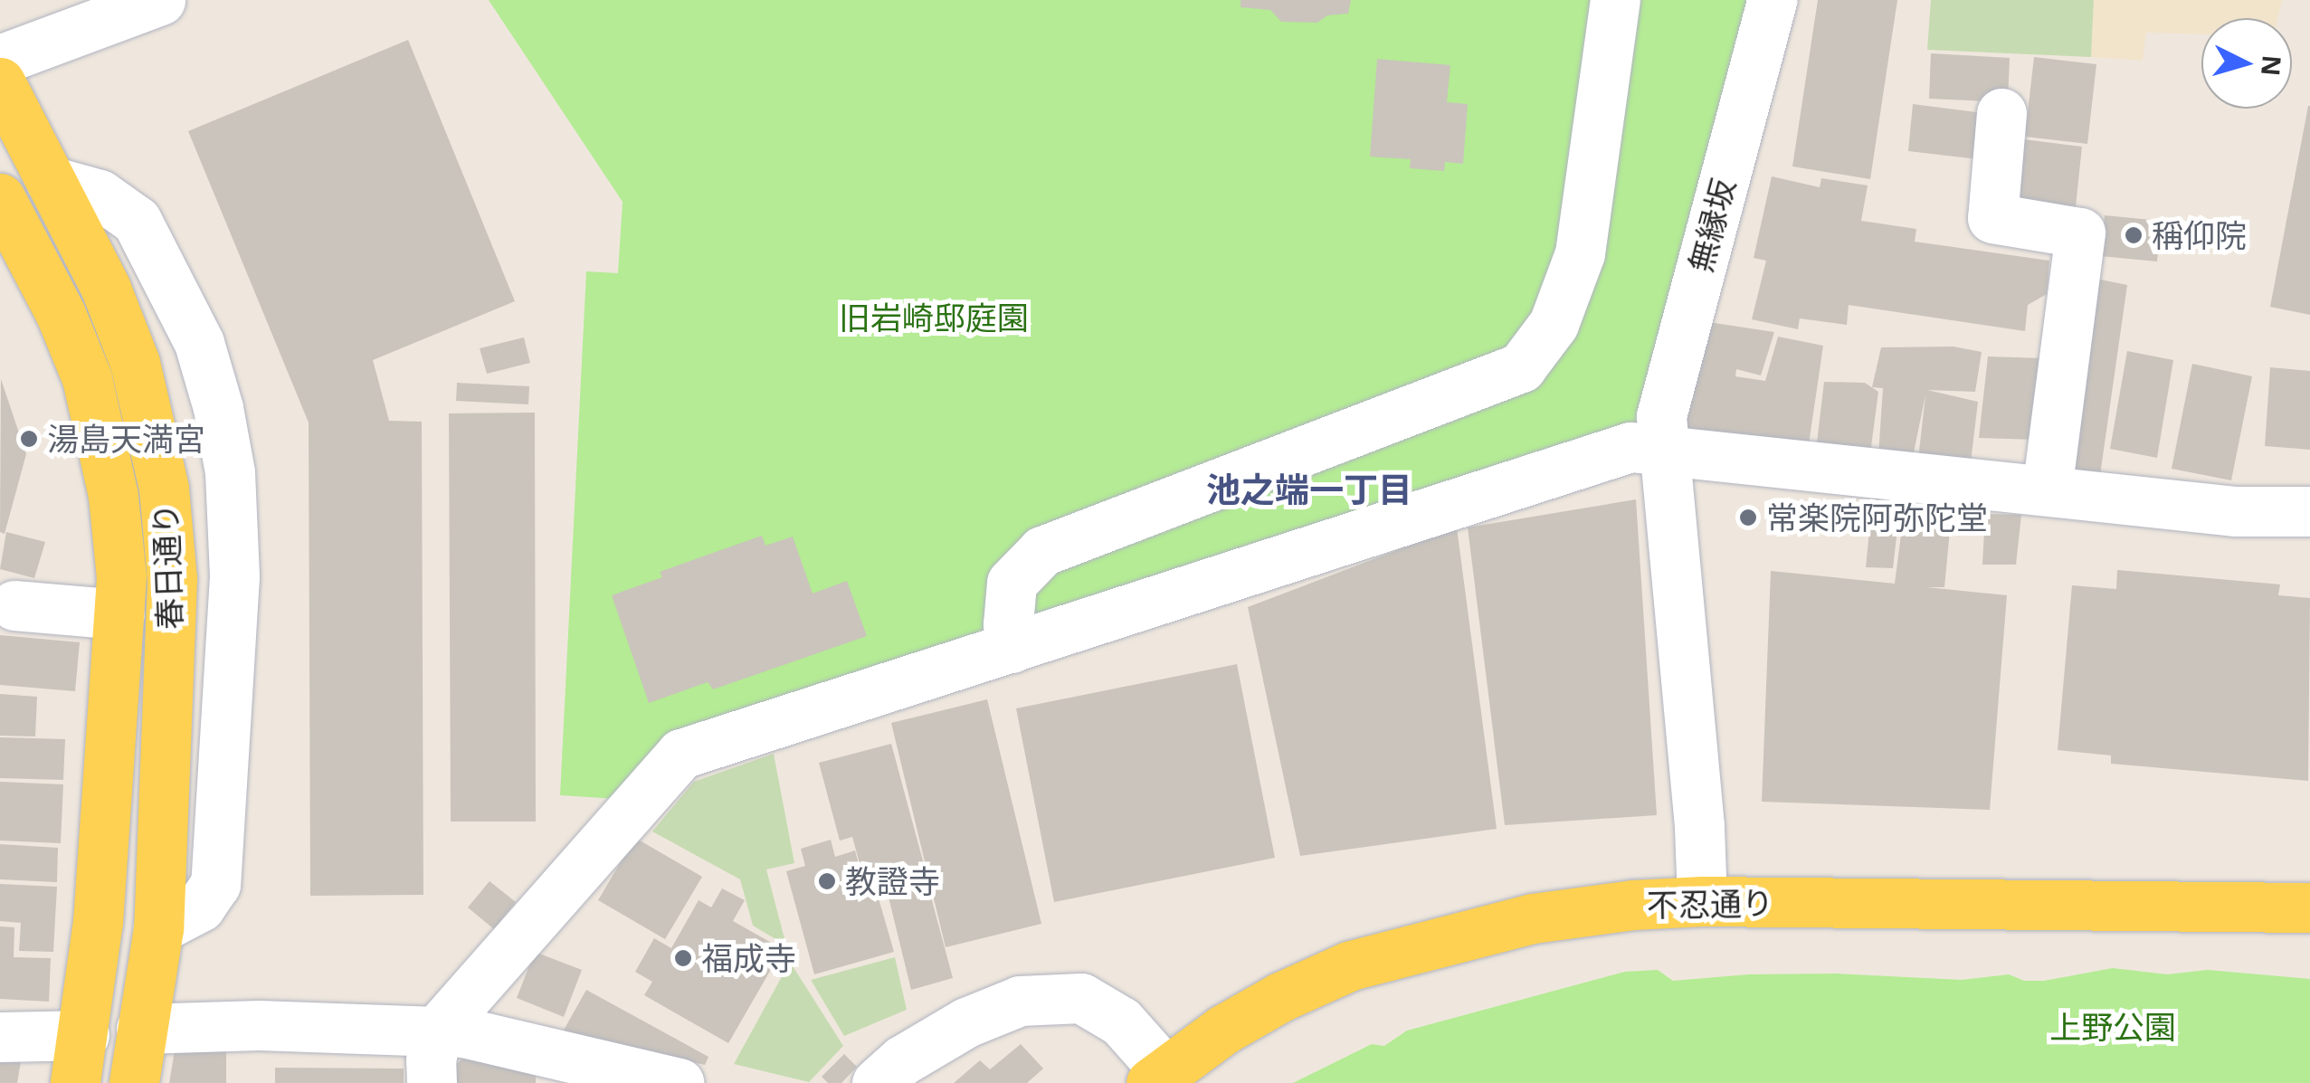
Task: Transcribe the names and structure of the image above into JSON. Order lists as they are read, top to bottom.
{
  "streets": {
    "main road": ["春日通り", "不忍通り"],
    "street": ["無縁坂"]
  },
  "crossings": [
    ["無縁坂", "不忍通り"]
  ],
  "districts": ["池之端一丁目"],
  "parks": ["旧岩崎邸庭園", "上野公園"],
  "places": [
    "稱仰院",
    "湯島天満宮",
    "常楽院阿弥陀堂",
    "教證寺",
    "福成寺"
  ],
  "north": "right"
}
